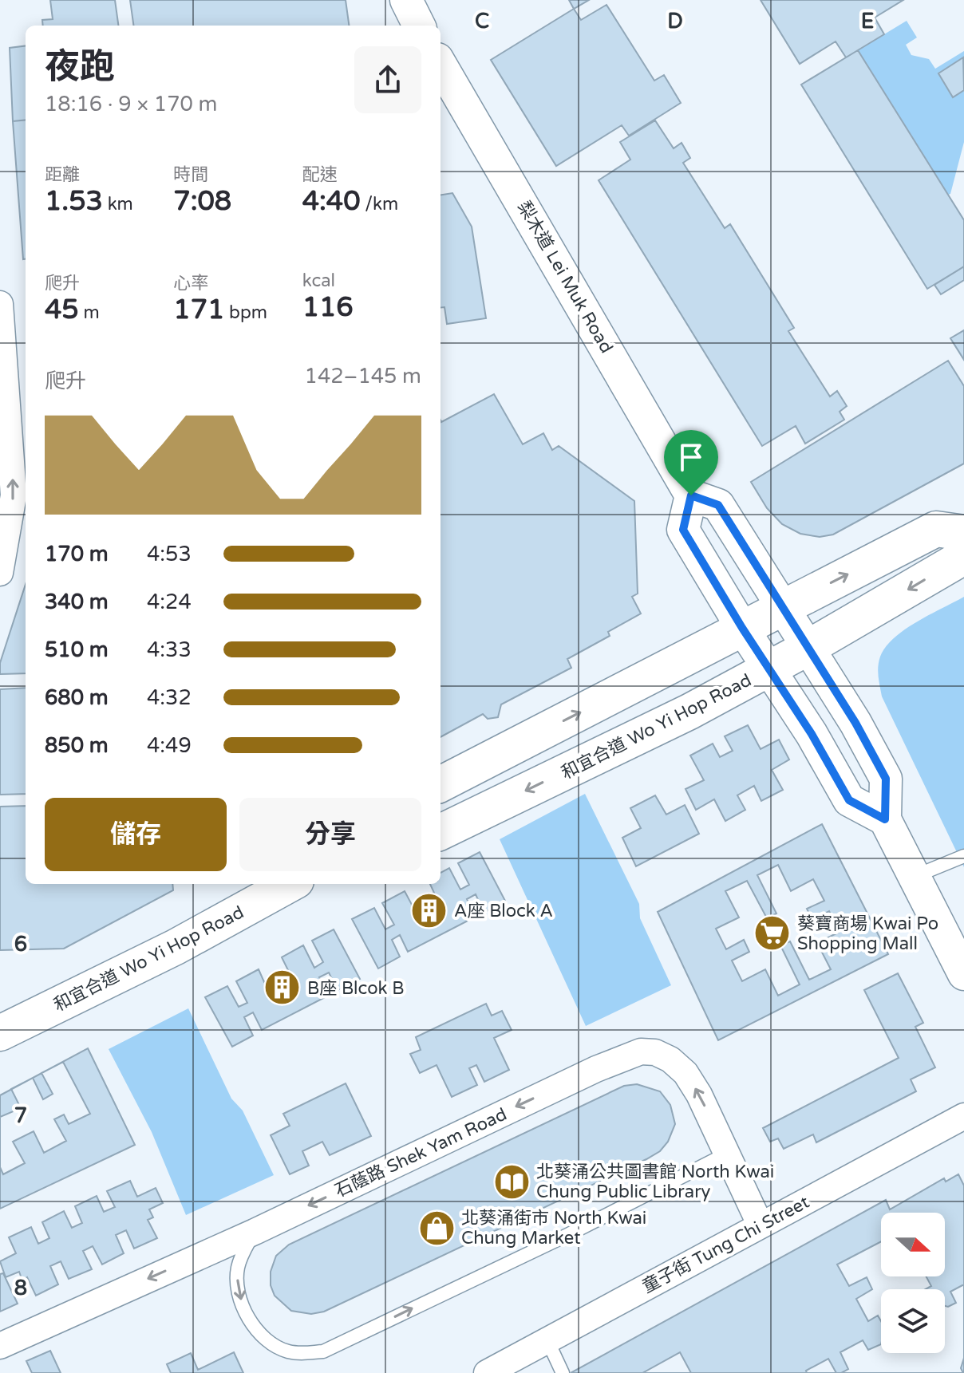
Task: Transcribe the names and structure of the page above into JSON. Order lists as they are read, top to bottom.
{
  "streets": {
    "main road": ["和宜合道 Wo Yi Hop Road"],
    "street": ["梨木道 Lei Muk Road", "石蔭路 Shek Yam Road", "童子街 Tung Chi Street"]
  },
  "crossings": [
    ["石蔭路 Shek Yam Road", "童子街 Tung Chi Street"]
  ],
  "one_way": ["石蔭路 Shek Yam Road"],
  "places": {
    "building": ["A座 Block A", "B座 Blcok B"],
    "supermarket": ["葵寶商場 Kwai Po Shopping Mall"],
    "library": ["北葵涌公共圖書館 North Kwai Chung Public Library"],
    "shop": ["北葵涌街市 North Kwai Chung Market"]
  },
  "north": "right",
  "page": {
    "heading": ["夜跑", "18:16 · 9 × 170 m"],
    "stats": [
      ["距離", "1.53 km"],
      ["時間", "7:08"],
      ["配速", "4:40 /km"],
      ["爬升", "45 m"],
      ["心率", "171 bpm"],
      ["kcal", "116"]
    ],
    "chart": ["爬升", "142–145 m"],
    "list": [
      {
        "name": "170 m",
        "note": "4:53"
      },
      {
        "name": "340 m",
        "note": "4:24"
      },
      {
        "name": "510 m",
        "note": "4:33"
      },
      {
        "name": "680 m",
        "note": "4:32"
      },
      {
        "name": "850 m",
        "note": "4:49"
      }
    ],
    "buttons": ["儲存", "分享"]
  },
  "grid": {
    "columns": ["C", "D", "E"],
    "rows": ["6", "7", "8"]
  }
}
